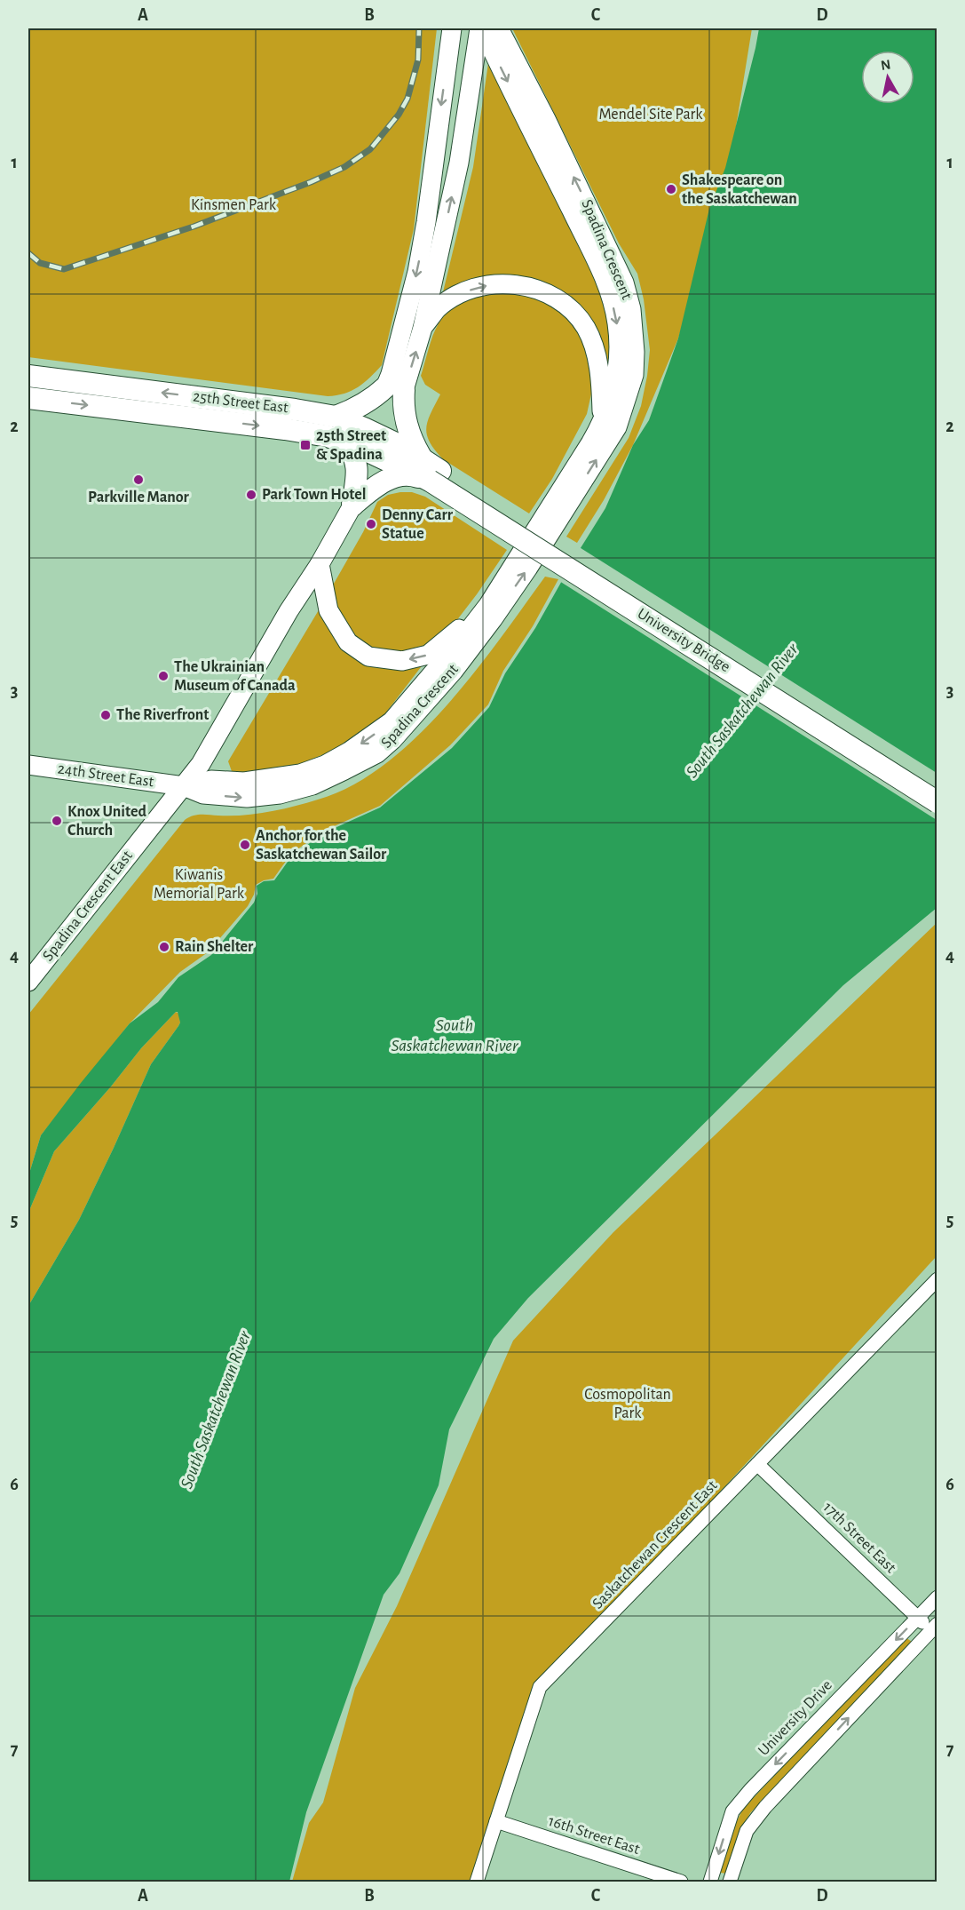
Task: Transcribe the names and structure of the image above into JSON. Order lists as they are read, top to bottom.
{
  "streets": {
    "main road": ["25th Street East", "University Bridge"],
    "street": [
      "Spadina Crescent",
      "24th Street East",
      "Spadina Crescent East",
      "17th Street East",
      "Saskatchewan Crescent East",
      "University Drive",
      "16th Street East"
    ]
  },
  "crossings": [
    ["Spadina Crescent", "24th Street East"],
    ["Spadina Crescent", "Spadina Crescent East"],
    ["25th Street East", "University Bridge"],
    ["24th Street East", "Spadina Crescent East"],
    ["17th Street East", "Saskatchewan Crescent East"],
    ["17th Street East", "University Drive"],
    ["Saskatchewan Crescent East", "16th Street East"]
  ],
  "water": ["South Saskatchewan River"],
  "parks": [
    "Mendel Site Park",
    "Kinsmen Park",
    "Kiwanis Memorial Park",
    "Cosmopolitan Park"
  ],
  "places": {
    "other": [
      "Shakespeare on the Saskatchewan",
      "Parkville Manor",
      "Park Town Hotel",
      "Denny Carr Statue",
      "The Ukrainian Museum of Canada",
      "The Riverfront",
      "Knox United Church",
      "Anchor for the Saskatchewan Sailor",
      "Rain Shelter"
    ],
    "transit": ["25th Street & Spadina"]
  },
  "north": "top",
  "grid": {
    "columns": [
      "A",
      "B",
      "C",
      "D"
    ],
    "rows": [
      "1",
      "2",
      "3",
      "4",
      "5",
      "6",
      "7"
    ]
  }
}
